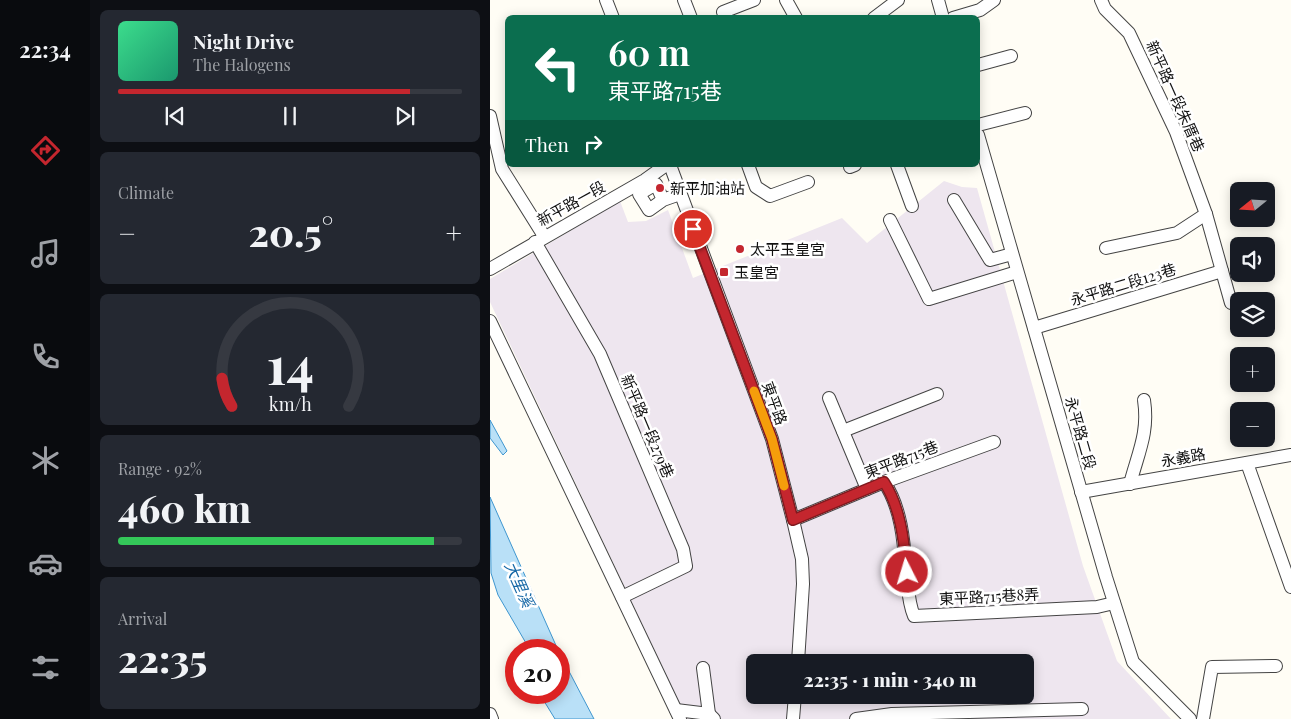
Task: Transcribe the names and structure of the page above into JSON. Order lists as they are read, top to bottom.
{
  "streets": {
    "street": [
      "新平路一段朱厝巷",
      "新平路一段",
      "永平路二段123巷",
      "東平路",
      "新平路一段279巷",
      "永平路二段",
      "永義路",
      "東平路715巷",
      "東平路715巷8弄"
    ]
  },
  "crossings": [
    ["新平路一段朱厝巷", "永平路二段123巷"],
    ["新平路一段", "新平路一段279巷"],
    ["永平路二段123巷", "永平路二段"],
    ["東平路", "東平路715巷"],
    ["永平路二段", "永義路"],
    ["永平路二段", "東平路715巷8弄"],
    ["東平路715巷", "東平路715巷8弄"]
  ],
  "water": ["大里溪"],
  "places": {
    "other": ["新平加油站", "太平玉皇宮"],
    "transit": ["玉皇宮"]
  },
  "north": "left",
  "page": {
    "tabs": "22:34",
    "turn": ["60 m", "東平路715巷"],
    "song": ["Night Drive", "The Halogens"],
    "then": "Then",
    "tile": [
      "Climate",
      ["Range · 92%", "460 km"],
      ["Arrival", "22:35"]
    ],
    "map_buttons": ["+", "−"],
    "heat": ["−", "20.5°", "+"],
    "limit": "20",
    "trip": "22:35 · 1 min · 340 m",
    "gauge": ["14", "km/h"]
  }
}
